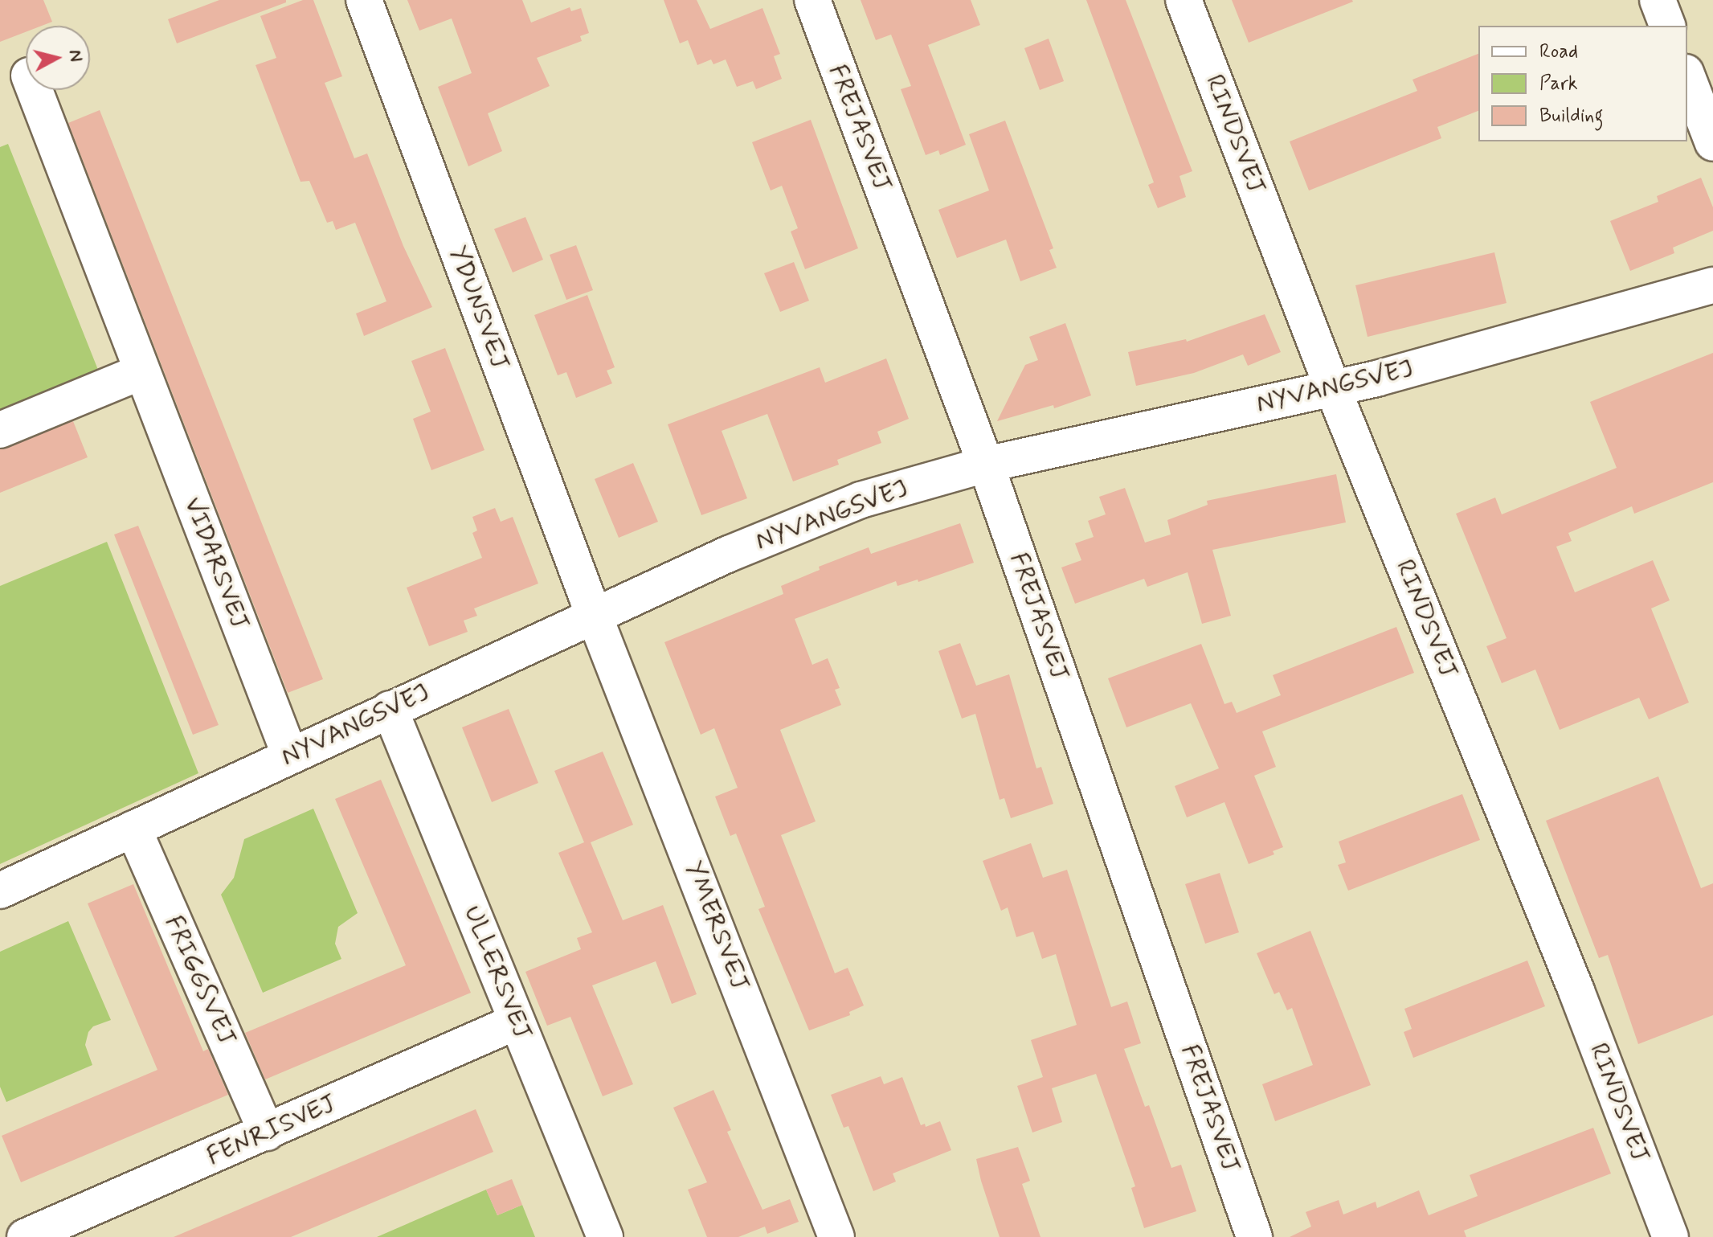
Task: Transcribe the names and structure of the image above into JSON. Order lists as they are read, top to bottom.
{
  "streets": {
    "street": [
      "FREJASVEJ",
      "RINDSVEJ",
      "YDUNSVEJ",
      "NYVANGSVEJ",
      "VIDARSVEJ",
      "YMERSVEJ",
      "ULLERSVEJ",
      "FRIGGSVEJ",
      "FENRISVEJ"
    ]
  },
  "crossings": [
    ["FREJASVEJ", "NYVANGSVEJ"],
    ["RINDSVEJ", "NYVANGSVEJ"],
    ["YDUNSVEJ", "NYVANGSVEJ"],
    ["YDUNSVEJ", "YMERSVEJ"],
    ["NYVANGSVEJ", "VIDARSVEJ"],
    ["NYVANGSVEJ", "YMERSVEJ"],
    ["NYVANGSVEJ", "ULLERSVEJ"],
    ["NYVANGSVEJ", "FRIGGSVEJ"],
    ["ULLERSVEJ", "FENRISVEJ"],
    ["FRIGGSVEJ", "FENRISVEJ"]
  ],
  "legend": ["Road", "Park", "Building"],
  "north": "right"
}
